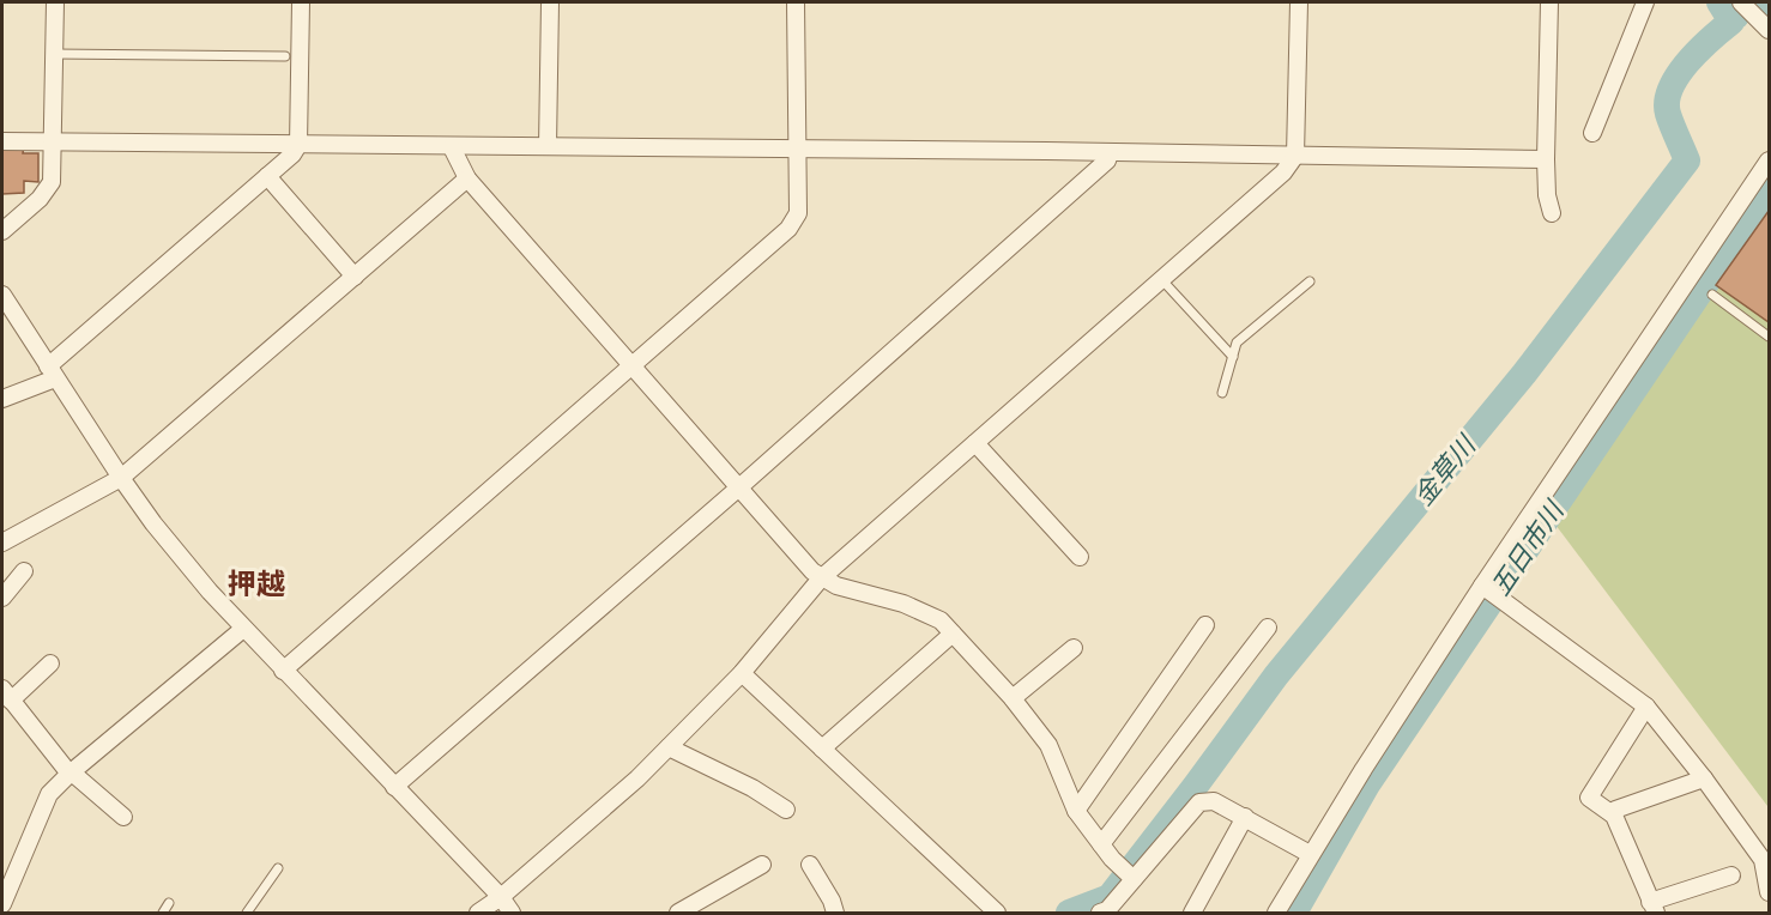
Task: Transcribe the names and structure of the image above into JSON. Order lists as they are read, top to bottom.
{
  "districts": ["押越"],
  "water": ["金草川", "五日市川"]
}
